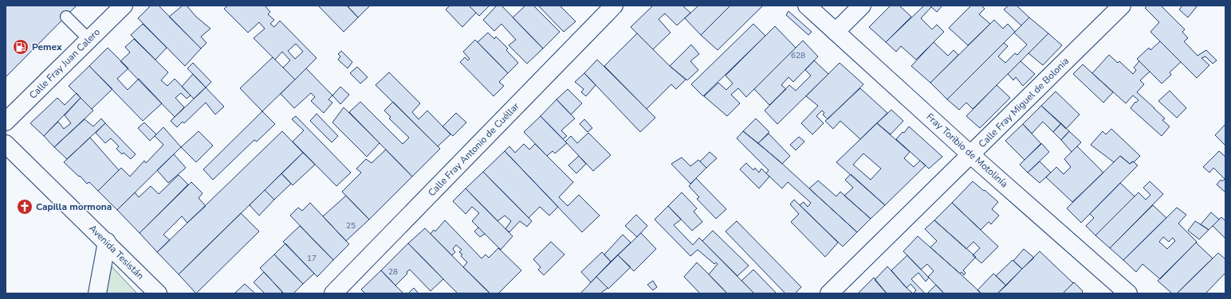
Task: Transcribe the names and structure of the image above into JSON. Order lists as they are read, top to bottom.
{
  "streets": {
    "street": [
      "Calle Fray Juan Calero",
      "Calle Fray Miguel de Bolonia",
      "Calle Fray Antonio de Cuéllar",
      "Fray Toribio de Motolinía",
      "Avenida Tesistán"
    ]
  },
  "crossings": [
    ["Calle Fray Miguel de Bolonia", "Fray Toribio de Motolinía"]
  ],
  "places": {
    "fuel station": ["Pemex"],
    "church": ["Capilla mormona"]
  },
  "house_numbers": [
    "628",
    "25",
    "17",
    "28"
  ]
}
